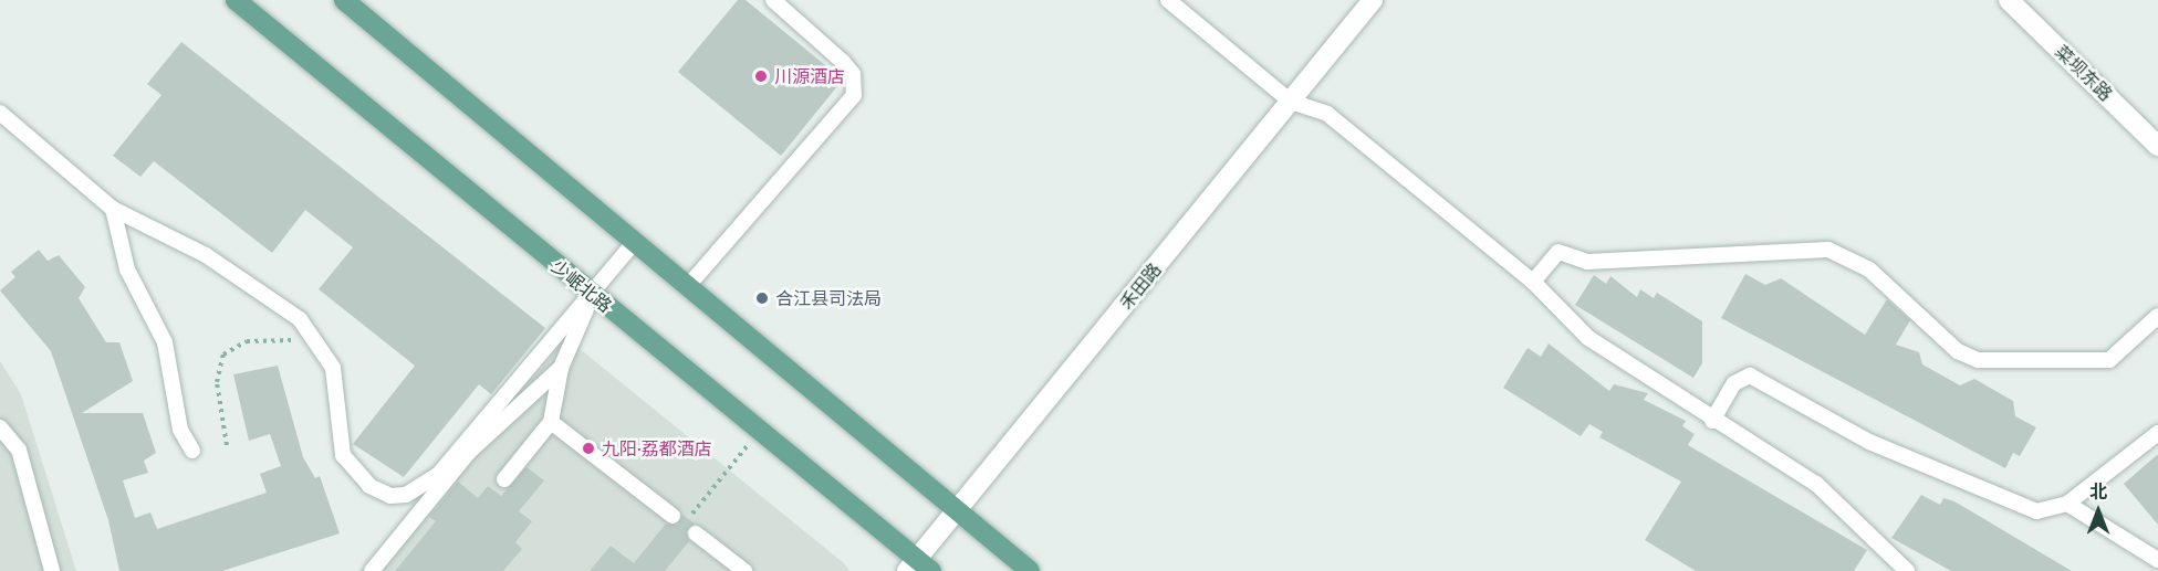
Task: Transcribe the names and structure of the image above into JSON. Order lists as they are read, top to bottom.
{
  "streets": {
    "main road": ["少岷北路"],
    "street": ["菜坝东路", "禾田路"]
  },
  "crossings": [
    ["少岷北路", "禾田路"]
  ],
  "places": ["川源酒店", "合江县司法局", "九阳·荔都酒店"],
  "north": "top"
}
